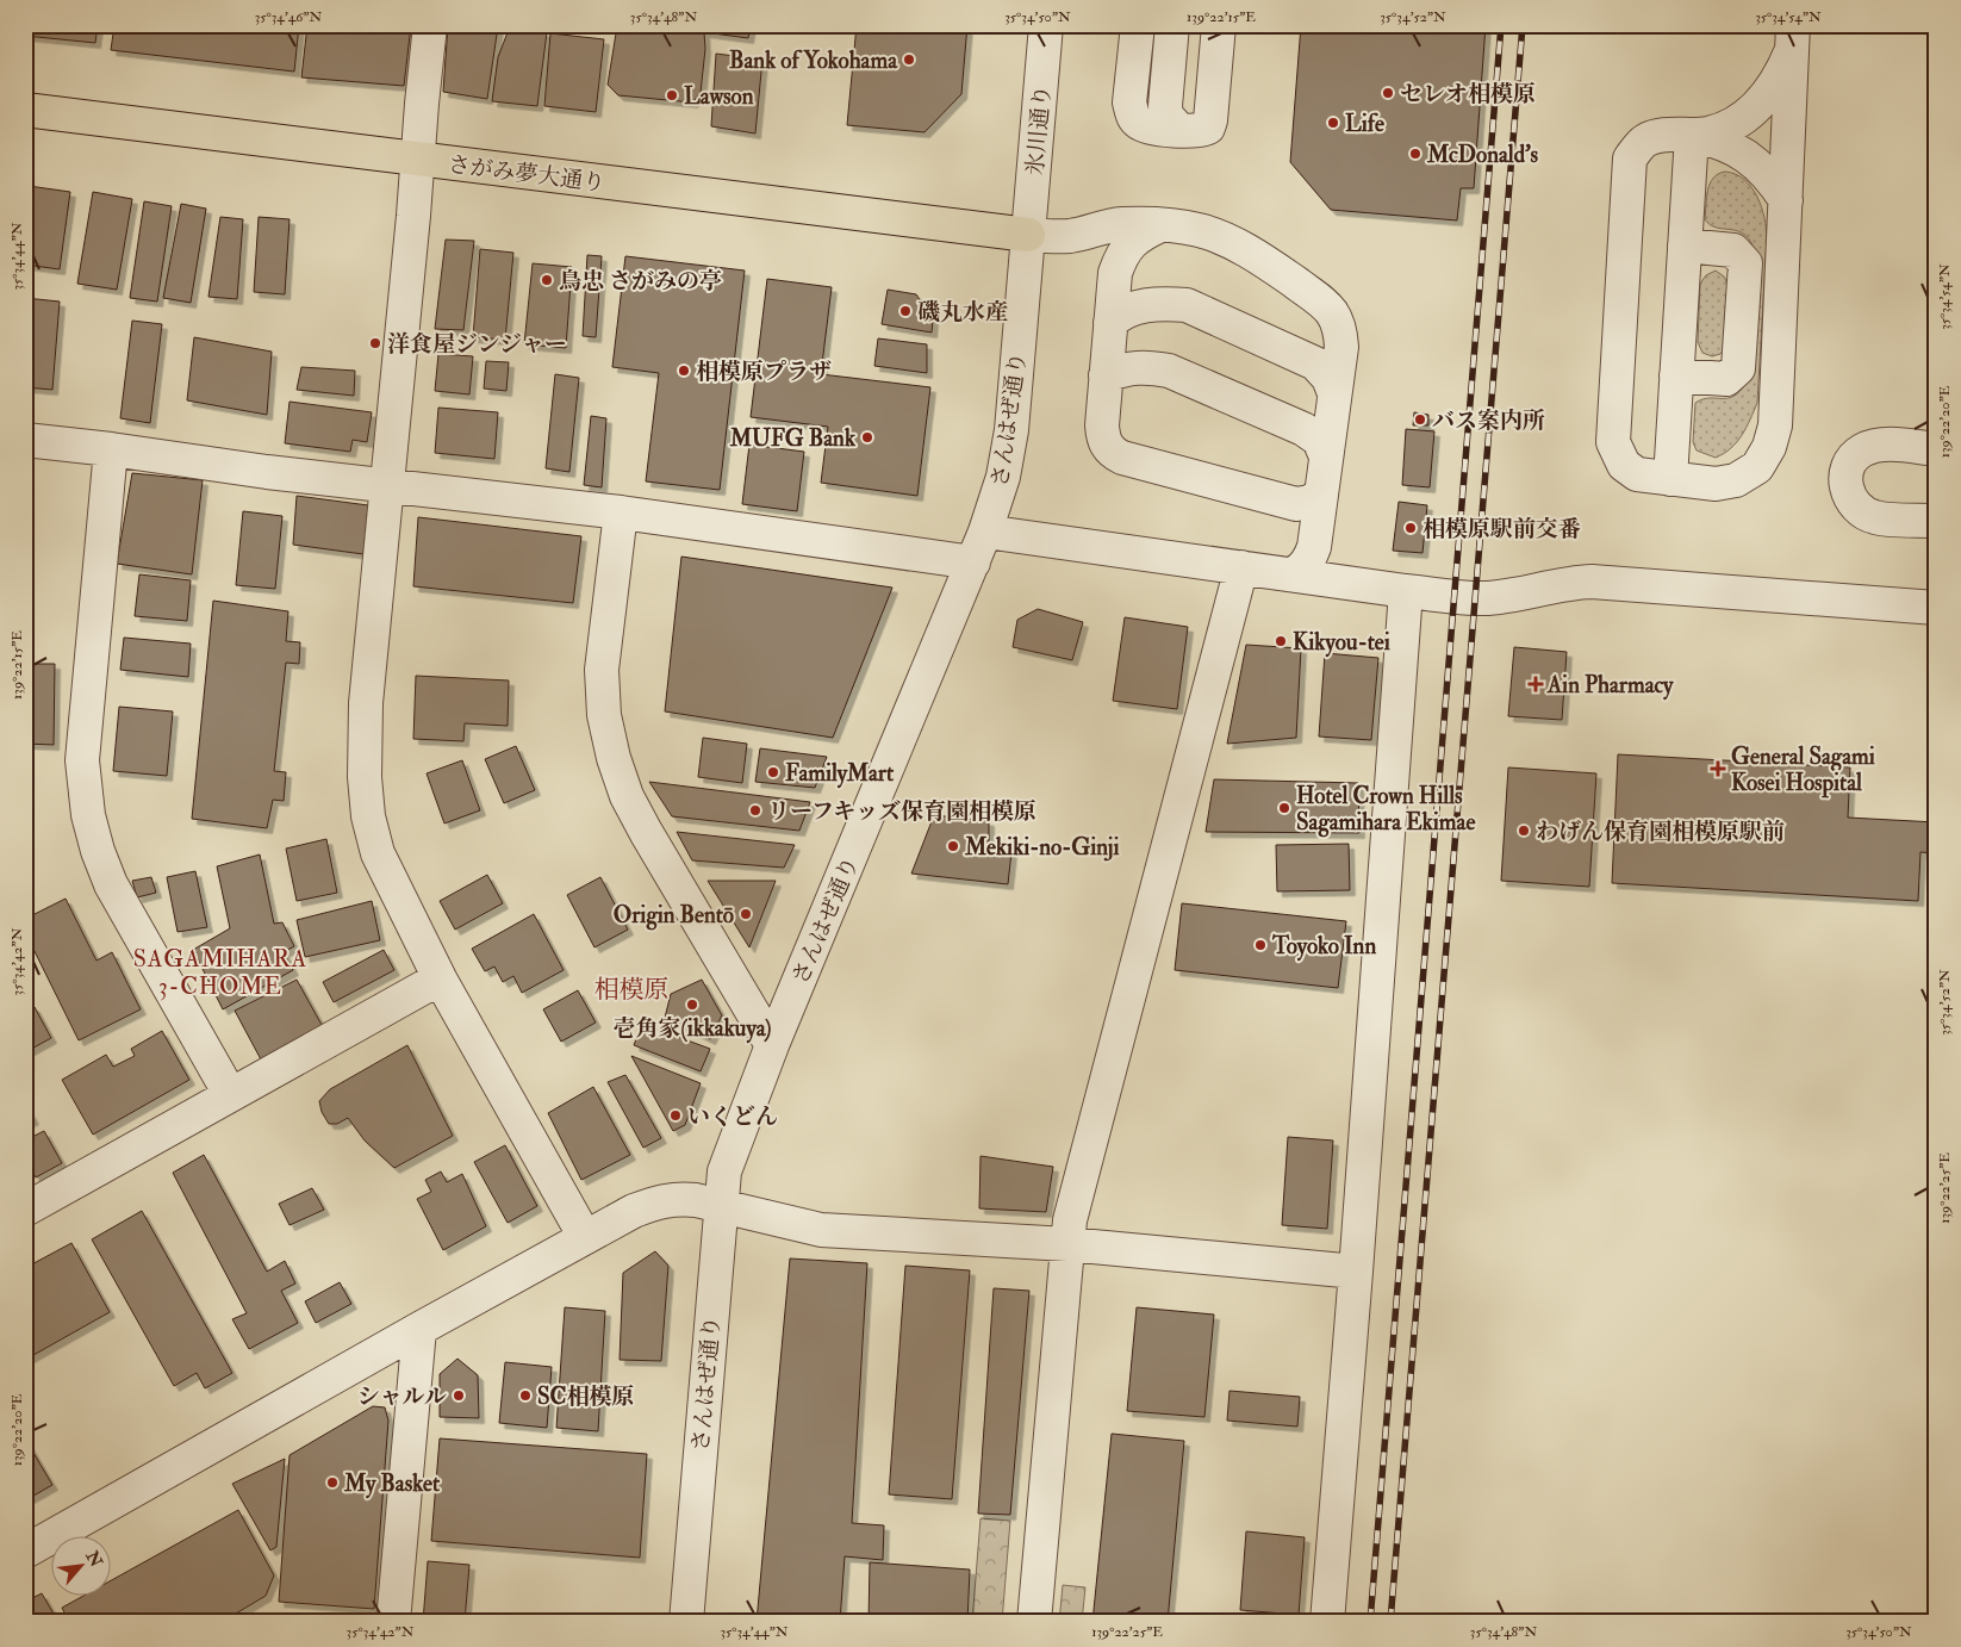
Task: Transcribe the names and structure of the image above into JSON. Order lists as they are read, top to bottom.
{
  "streets": {
    "main road": ["さがみ夢大通り"],
    "street": ["氷川通り", "さんはぜ通り"]
  },
  "crossings": [
    ["氷川通り", "さがみ夢大通り"],
    ["氷川通り", "さんはぜ通り"],
    ["さがみ夢大通り", "さんはぜ通り"]
  ],
  "districts": ["SAGAMIHARA 3-CHOME", "相模原"],
  "places": {
    "other": [
      "Bank of Yokohama",
      "セレオ相模原",
      "Lawson",
      "Life",
      "McDonald's",
      "鳥忠 さがみの亭",
      "磯丸水産",
      "洋食屋ジンジャー",
      "相模原プラザ",
      "バス案内所",
      "MUFG Bank",
      "相模原駅前交番",
      "Kikyou-tei",
      "FamilyMart",
      "Hotel Crown Hills Sagamihara Ekimae",
      "リーフキッズ保育園相模原",
      "わげん保育園相模原駅前",
      "Mekiki-no-Ginji",
      "Origin Bentō",
      "Toyoko Inn",
      "壱角家(ikkakuya)",
      "いくどん",
      "シャルル",
      "SC相模原",
      "My Basket"
    ],
    "health": ["Ain Pharmacy", "General Sagami Kosei Hospital"]
  },
  "north": "top right",
  "coordinates": [
    "35°34'46\"N",
    "35°34'48\"N",
    "35°34'50\"N",
    "139°22'15\"E",
    "35°34'52\"N",
    "35°34'54\"N",
    "35°34'44\"N",
    "139°22'20\"E",
    "35°34'42\"N",
    "139°22'25\"E"
  ]
}
